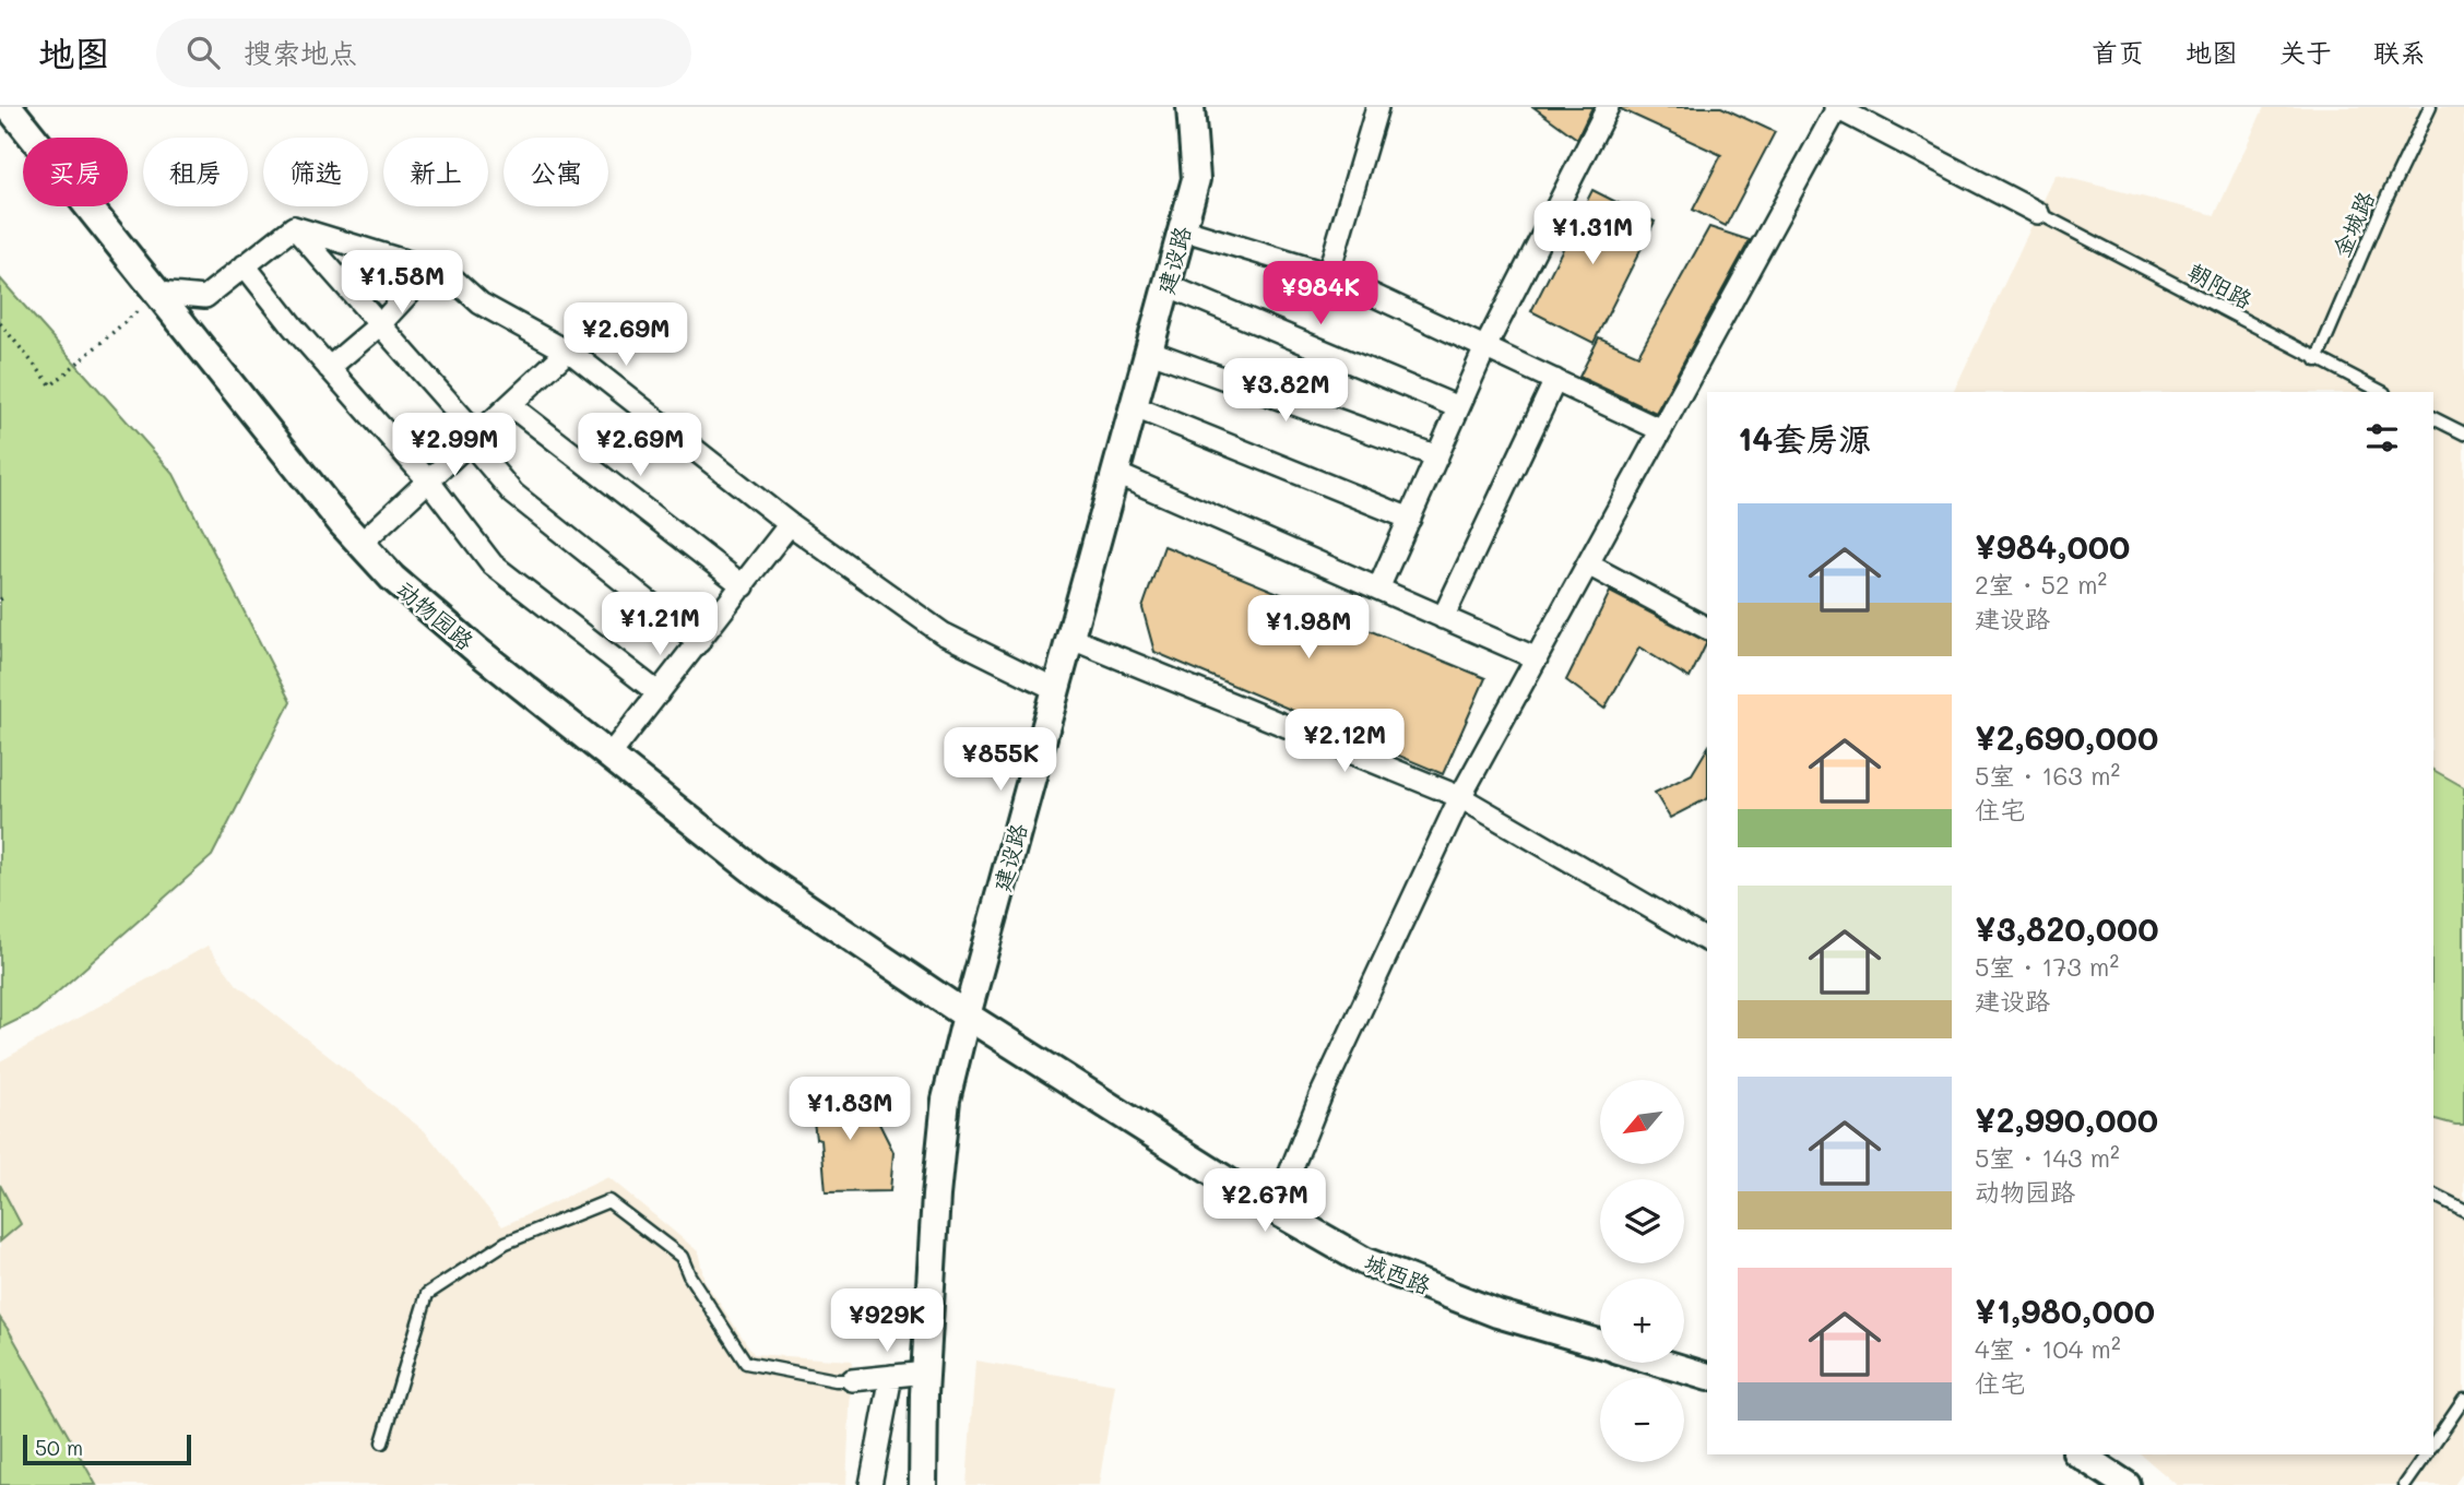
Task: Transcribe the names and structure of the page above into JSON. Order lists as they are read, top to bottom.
{
  "streets": {
    "street": ["建设路", "动物园路", "城西路"],
    "lane": ["金城路", "朝阳路"]
  },
  "crossings": [
    ["金城路", "朝阳路"],
    ["建设路", "动物园路"],
    ["建设路", "城西路"],
    ["动物园路", "城西路"]
  ],
  "scale_bar": "50 m",
  "north": "bottom left",
  "page": {
    "header": "地图",
    "search": "搜索地点",
    "nav": [
      "首页",
      "地图",
      "关于",
      "联系"
    ],
    "chip": [
      "买房",
      "租房",
      "筛选",
      "新上",
      "公寓"
    ],
    "price": [
      "¥1.31M",
      "¥1.58M",
      "¥984K",
      "¥2.69M",
      "¥3.82M",
      "¥2.99M",
      "¥2.69M",
      "¥1.21M",
      "¥1.98M",
      "¥2.12M",
      "¥855K",
      "¥1.83M",
      "¥2.67M",
      "¥929K"
    ],
    "heading": "14套房源",
    "list": [
      {
        "name": "¥984,000",
        "note": "2室 · 52 m² · 建设路"
      },
      {
        "name": "¥2,690,000",
        "note": "5室 · 163 m² · 住宅"
      },
      {
        "name": "¥3,820,000",
        "note": "5室 · 173 m² · 建设路"
      },
      {
        "name": "¥2,990,000",
        "note": "5室 · 143 m² · 动物园路"
      },
      {
        "name": "¥1,980,000",
        "note": "4室 · 104 m² · 住宅"
      }
    ],
    "map_buttons": ["+", "−"],
    "scale": "50 m"
  }
}
